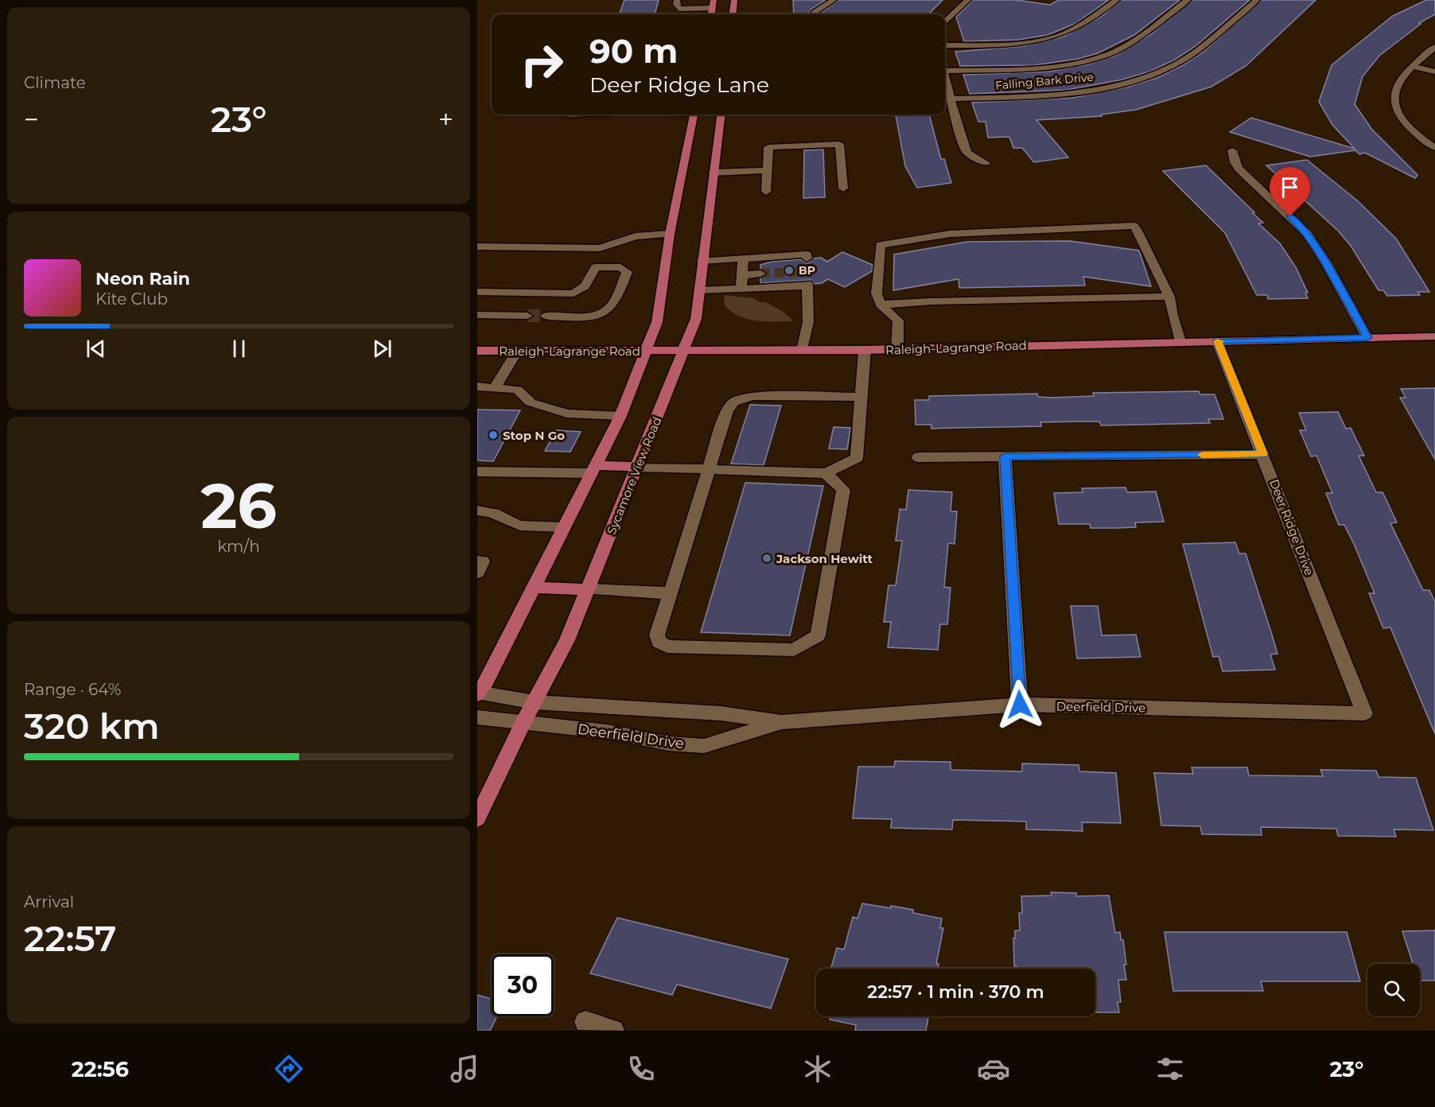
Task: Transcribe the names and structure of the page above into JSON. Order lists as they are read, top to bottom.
{
  "streets": {
    "main road": ["Raleigh-Lagrange Road", "Sycamore View Road"],
    "street": ["Falling Bark Drive", "Deer Ridge Drive", "Deerfield Drive"]
  },
  "crossings": [
    ["Raleigh-Lagrange Road", "Sycamore View Road"],
    ["Raleigh-Lagrange Road", "Deer Ridge Drive"],
    ["Sycamore View Road", "Deerfield Drive"],
    ["Deer Ridge Drive", "Deerfield Drive"]
  ],
  "places": ["BP", "Stop N Go", "Jackson Hewitt"],
  "page": {
    "tile": [
      "Climate",
      ["26", "km/h"],
      ["Range · 64%", "320 km"],
      ["Arrival", "22:57"]
    ],
    "turn": ["90 m", "Deer Ridge Lane"],
    "heat": ["−", "23°", "+"],
    "song": ["Neon Rain", "Kite Club"],
    "limit": "30",
    "trip": "22:57 · 1 min · 370 m",
    "tabs": ["22:56", "23°"]
  }
}
